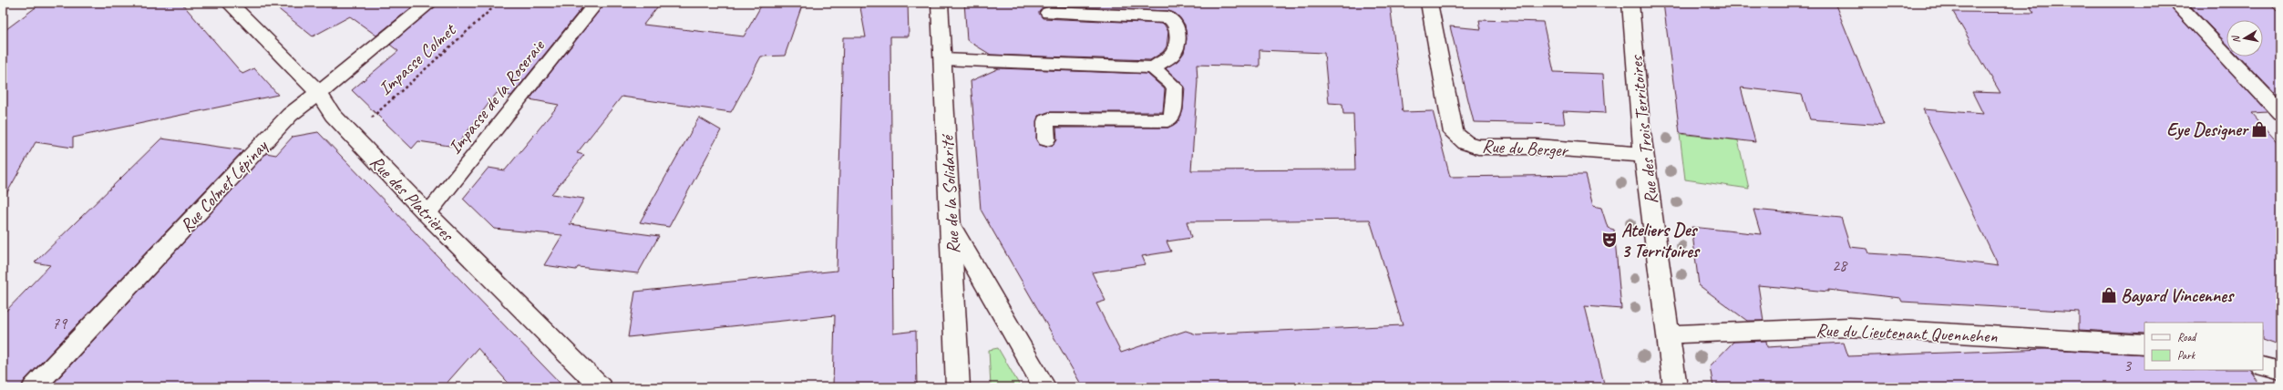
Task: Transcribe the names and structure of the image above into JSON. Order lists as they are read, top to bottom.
{
  "streets": {
    "street": [
      "Rue des Trois Territoires",
      "Rue du Berger",
      "Rue Colmet Lépinay",
      "Rue de la Solidarité",
      "Rue des Platrières",
      "Rue du Lieutenant Quennehen"
    ],
    "lane": ["Impasse de la Roseraie"],
    "path": ["Impasse Colmet"]
  },
  "crossings": [
    ["Impasse Colmet", "Rue des Platrières"],
    ["Impasse de la Roseraie", "Rue des Platrières"],
    ["Rue des Trois Territoires", "Rue du Berger"],
    ["Rue des Trois Territoires", "Rue du Lieutenant Quennehen"],
    ["Rue Colmet Lépinay", "Rue des Platrières"]
  ],
  "places": {
    "shop": ["Eye Designer", "Bayard Vincennes"],
    "theatre": ["Ateliers Des 3 Territoires"]
  },
  "house_numbers": ["28", "79", "3"],
  "legend": ["Road", "Park"],
  "north": "left"
}
